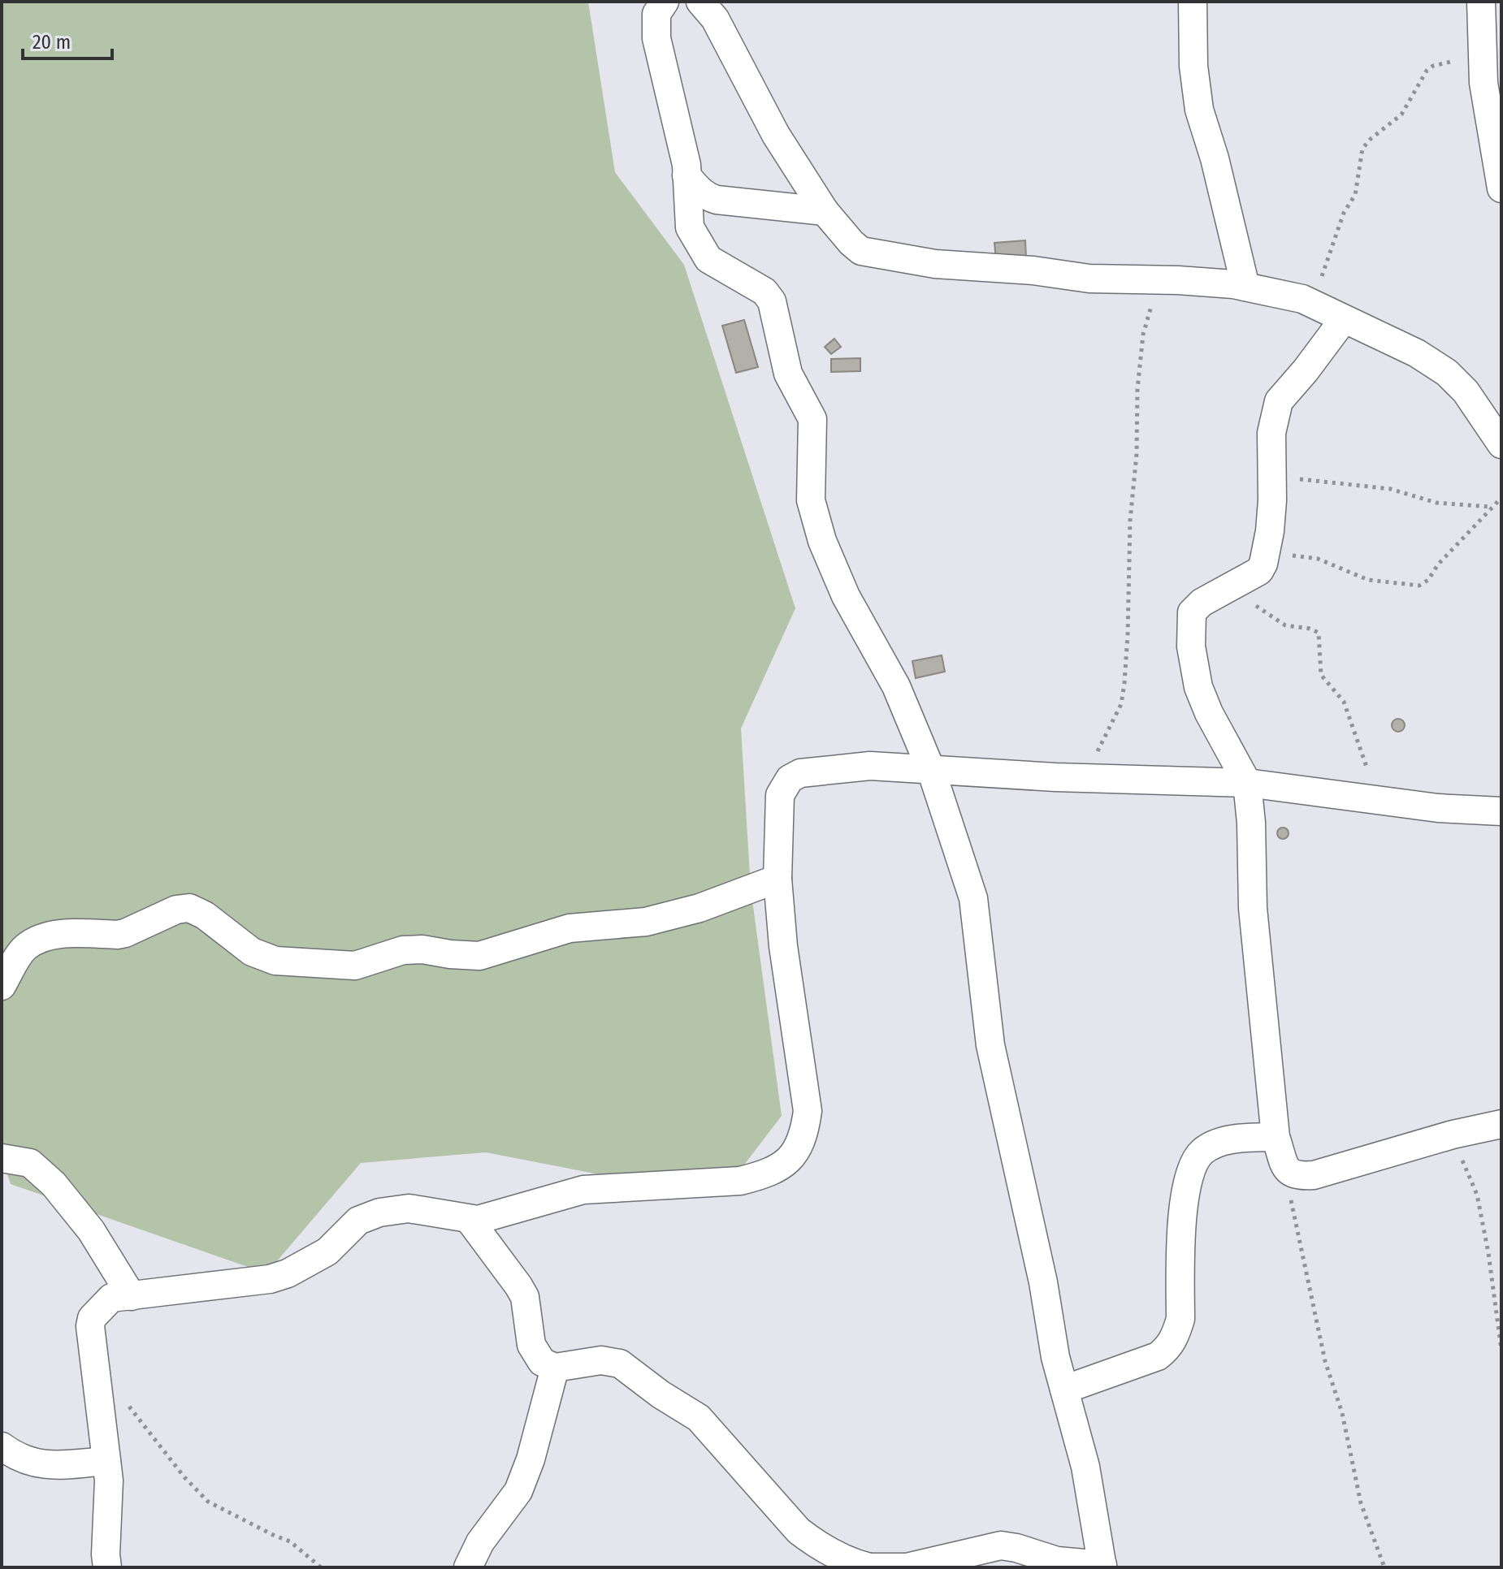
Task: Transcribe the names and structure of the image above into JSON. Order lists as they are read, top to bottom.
{
  "scale_bar": "20 m"
}
